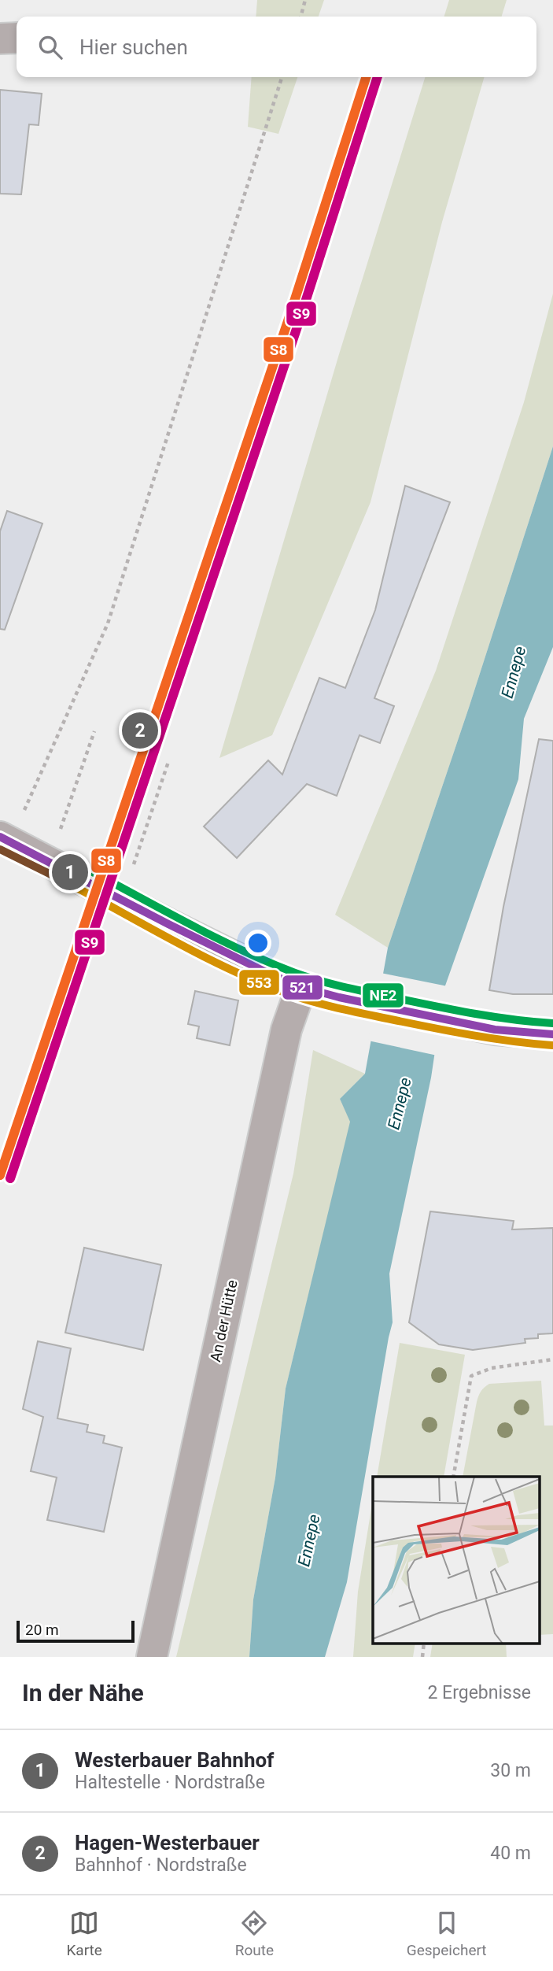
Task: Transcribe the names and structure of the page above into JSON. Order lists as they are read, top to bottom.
{
  "streets": {
    "street": ["An der Hütte"]
  },
  "water": ["Ennepe"],
  "lines": [
    "transit line S8",
    "transit line S9",
    "transit line 521",
    "transit line NE2",
    "transit line 553"
  ],
  "scale_bar": "20 m",
  "page": {
    "search": "Hier suchen",
    "pins": ["2", "1"],
    "scale": "20 m",
    "heading": ["In der Nähe", "2 Ergebnisse"],
    "list": [
      {
        "mark": "1",
        "name": "Westerbauer Bahnhof",
        "note": "Haltestelle · Nordstraße",
        "value": "30 m"
      },
      {
        "mark": "2",
        "name": "Hagen-Westerbauer",
        "note": "Bahnhof · Nordstraße",
        "value": "40 m"
      }
    ],
    "nav": ["Karte", "Route", "Gespeichert"]
  }
}
